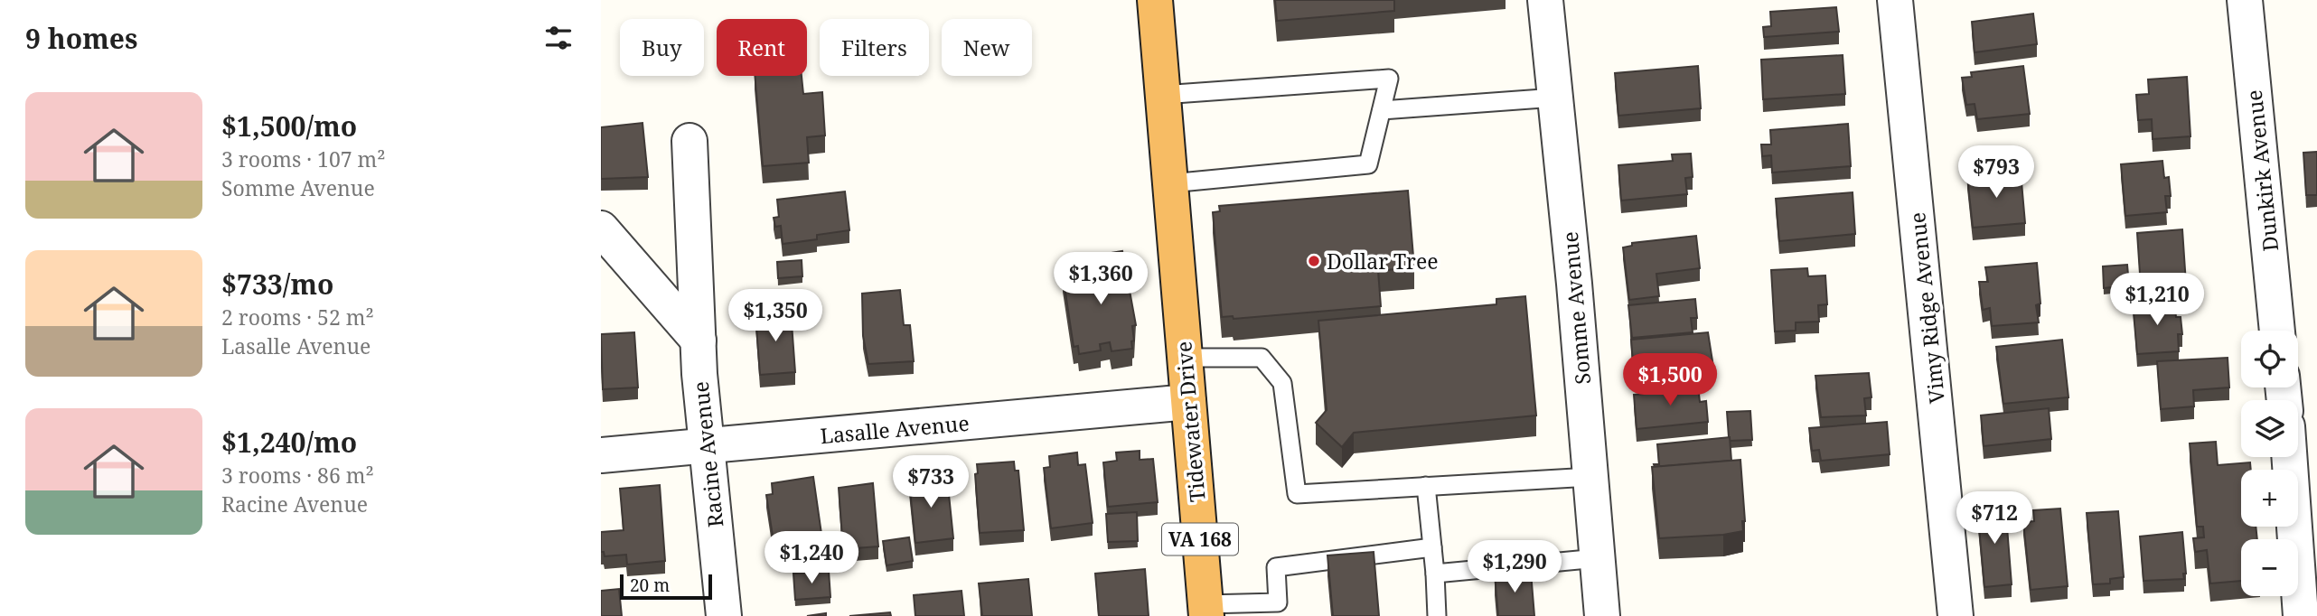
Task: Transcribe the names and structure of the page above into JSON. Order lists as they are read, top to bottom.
{
  "streets": {
    "highway": ["Tidewater Drive", "VA 168"],
    "street": [
      "Dunkirk Avenue",
      "Somme Avenue",
      "Vimy Ridge Avenue",
      "Lasalle Avenue",
      "Racine Avenue"
    ]
  },
  "crossings": [
    ["Tidewater Drive", "Lasalle Avenue"],
    ["Lasalle Avenue", "Racine Avenue"]
  ],
  "places": ["Dollar Tree"],
  "scale_bar": "20 m",
  "page": {
    "heading": "9 homes",
    "chip": [
      "Buy",
      "Rent",
      "Filters",
      "New"
    ],
    "list": [
      {
        "name": "$1,500/mo",
        "note": "3 rooms · 107 m² · Somme Avenue"
      },
      {
        "name": "$733/mo",
        "note": "2 rooms · 52 m² · Lasalle Avenue"
      },
      {
        "name": "$1,240/mo",
        "note": "3 rooms · 86 m² · Racine Avenue"
      }
    ],
    "price": [
      "$793",
      "$1,360",
      "$1,210",
      "$1,350",
      "$1,500",
      "$733",
      "$712",
      "$1,240",
      "$1,290"
    ],
    "map_buttons": ["+", "−"],
    "scale": "20 m"
  }
}
